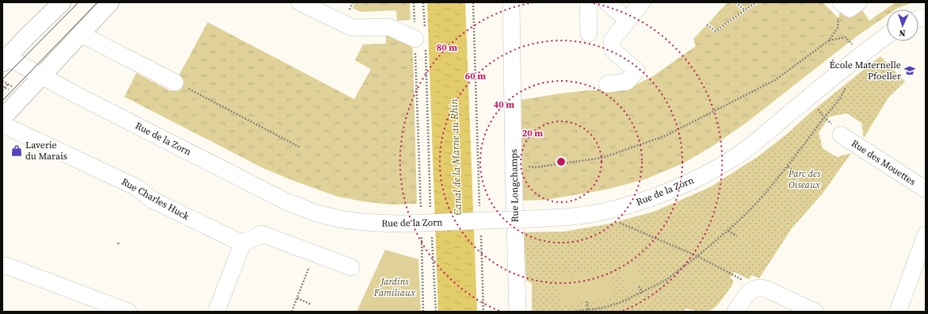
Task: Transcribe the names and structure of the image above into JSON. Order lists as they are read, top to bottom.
{
  "streets": {
    "street": [
      "Rue de la Zorn",
      "Rue des Mouettes",
      "Rue Longchamps",
      "Rue Charles Huck"
    ]
  },
  "water": ["Canal de la Marne au Rhin"],
  "parks": ["Parc des Oiseaux", "Jardins Familiaux"],
  "places": {
    "school or university": ["École Maternelle Pfoeller"],
    "shop": ["Laverie du Marais"]
  },
  "north": "bottom",
  "rings": [
    "80 m",
    "60 m",
    "40 m",
    "20 m"
  ]
}
